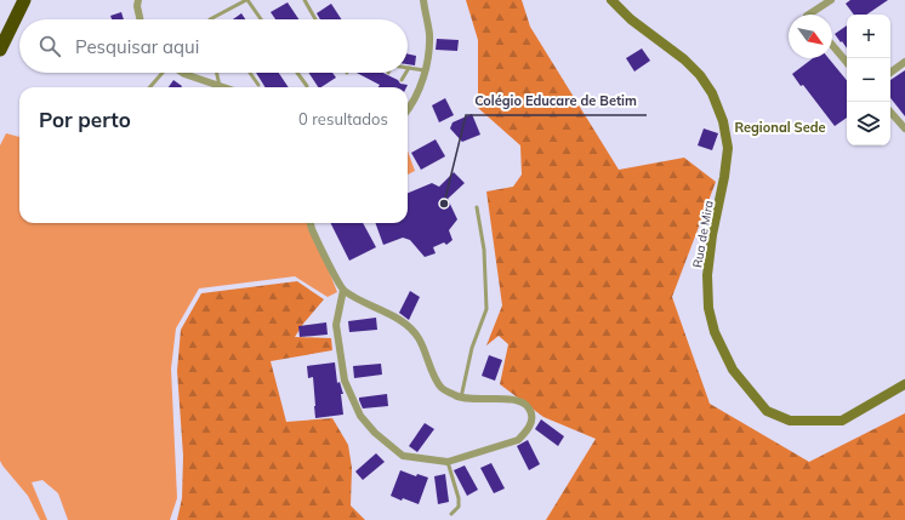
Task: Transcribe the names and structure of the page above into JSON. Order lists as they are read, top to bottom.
{
  "streets": {
    "street": ["Rua de Mira"]
  },
  "districts": ["Regional Sede"],
  "places": ["Colégio Educare de Betim"],
  "north": "bottom right",
  "page": {
    "map_buttons": ["+", "−"],
    "search": "Pesquisar aqui",
    "heading": ["Por perto", "0 resultados"]
  }
}
